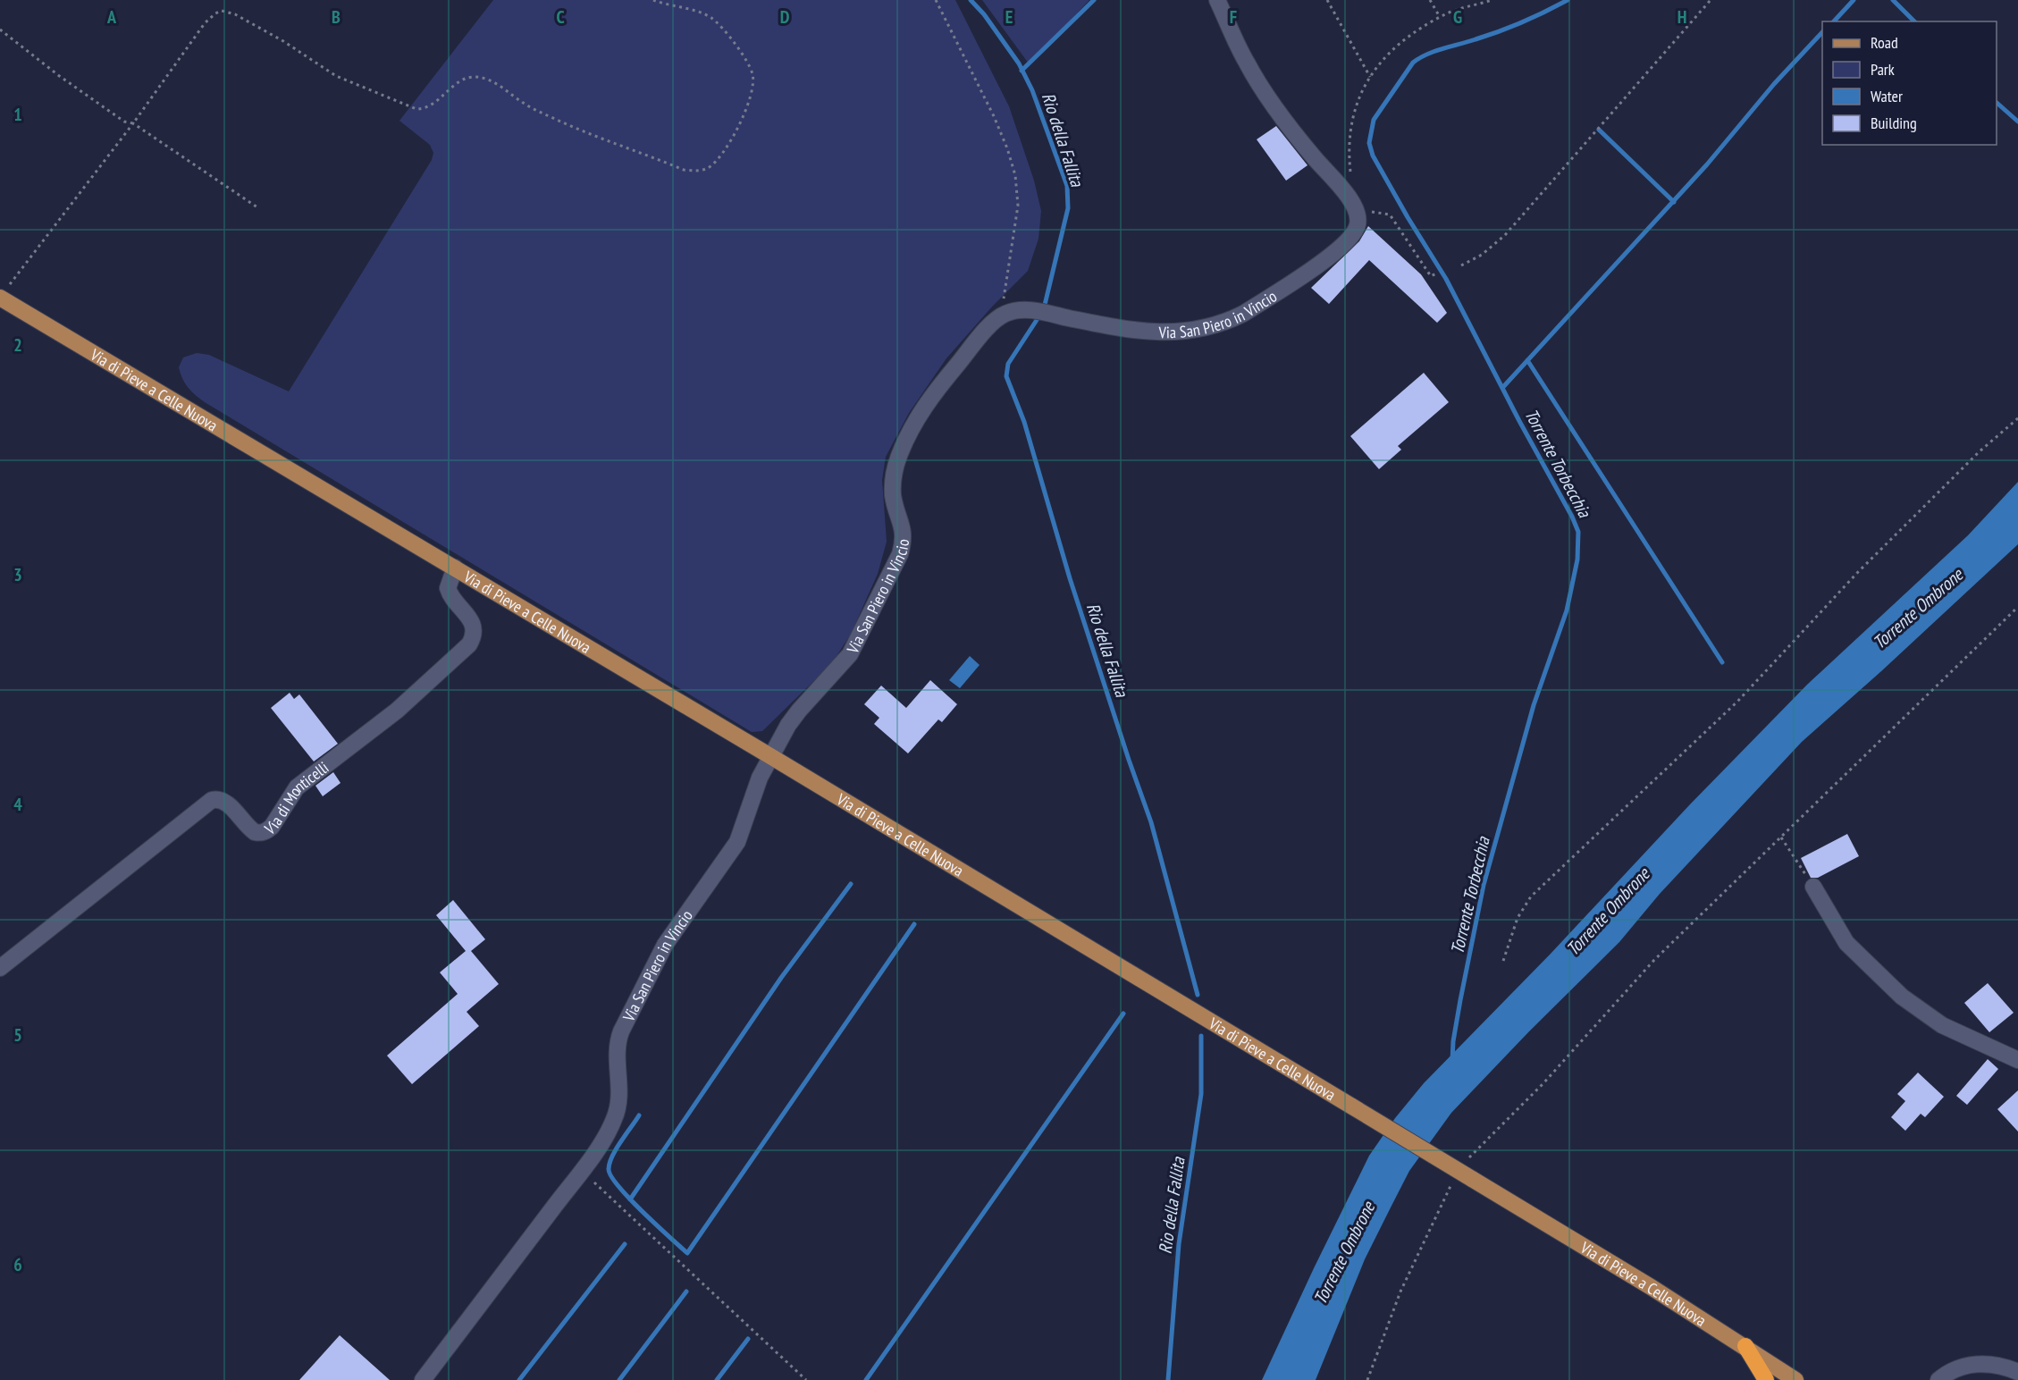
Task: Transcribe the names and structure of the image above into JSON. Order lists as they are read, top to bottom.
{
  "streets": {
    "main road": ["Via di Pieve a Celle Nuova"],
    "street": ["Via San Piero in Vincio", "Via di Monticelli"]
  },
  "crossings": [
    ["Via San Piero in Vincio", "Via di Pieve a Celle Nuova"],
    ["Via di Pieve a Celle Nuova", "Via di Monticelli"]
  ],
  "water": ["Rio della Fallita", "Torrente Torbecchia", "Torrente Ombrone"],
  "legend": [
    "Road",
    "Park",
    "Water",
    "Building"
  ],
  "grid": {
    "columns": [
      "A",
      "B",
      "C",
      "D",
      "E",
      "F",
      "G",
      "H"
    ],
    "rows": [
      "1",
      "2",
      "3",
      "4",
      "5",
      "6"
    ]
  }
}
